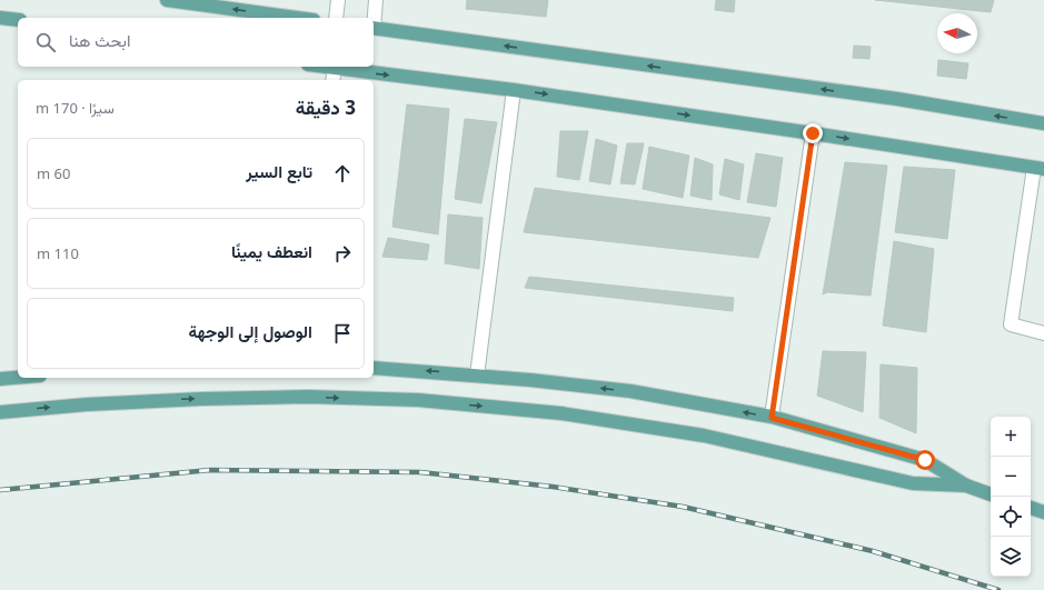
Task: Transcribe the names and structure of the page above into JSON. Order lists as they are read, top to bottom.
{
  "north": "left",
  "page": {
    "search": "ابحث هنا",
    "heading": ["3 دقيقة", "سيرًا · 170 m"],
    "list": [
      ["تابع السير", "60 m"],
      ["انعطف يمينًا", "110 m"],
      "الوصول إلى الوجهة"
    ],
    "map_buttons": ["+", "−"]
  }
}
